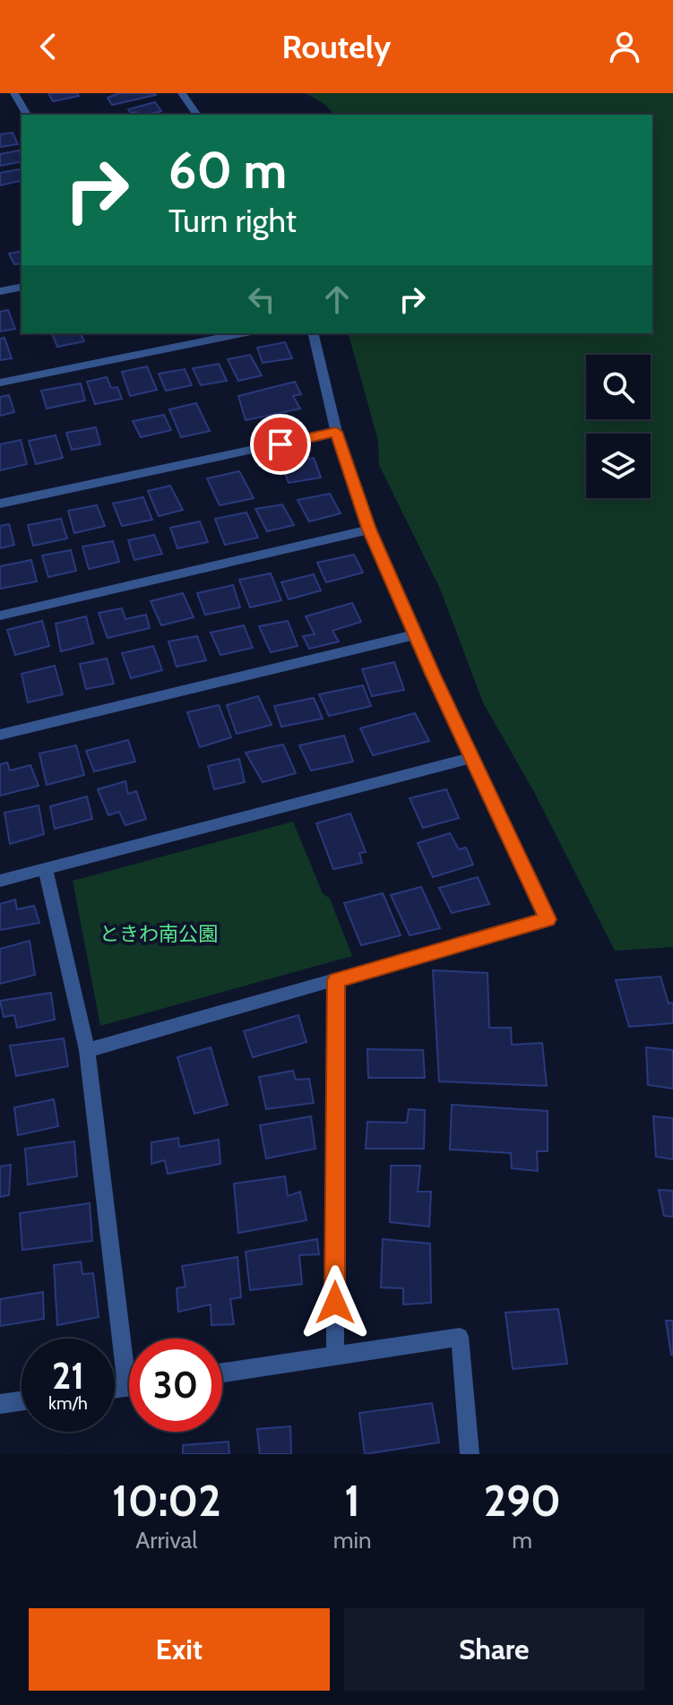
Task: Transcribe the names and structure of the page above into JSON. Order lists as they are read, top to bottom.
{
  "parks": ["ときわ南公園"],
  "page": {
    "header": "Routely",
    "turn": ["60 m", "Turn right"],
    "speed": "21 km/h",
    "limit": "30",
    "eta": [
      "10:02",
      "Arrival",
      "1",
      "min",
      "290",
      "m"
    ],
    "buttons": ["Exit", "Share"]
  }
}
